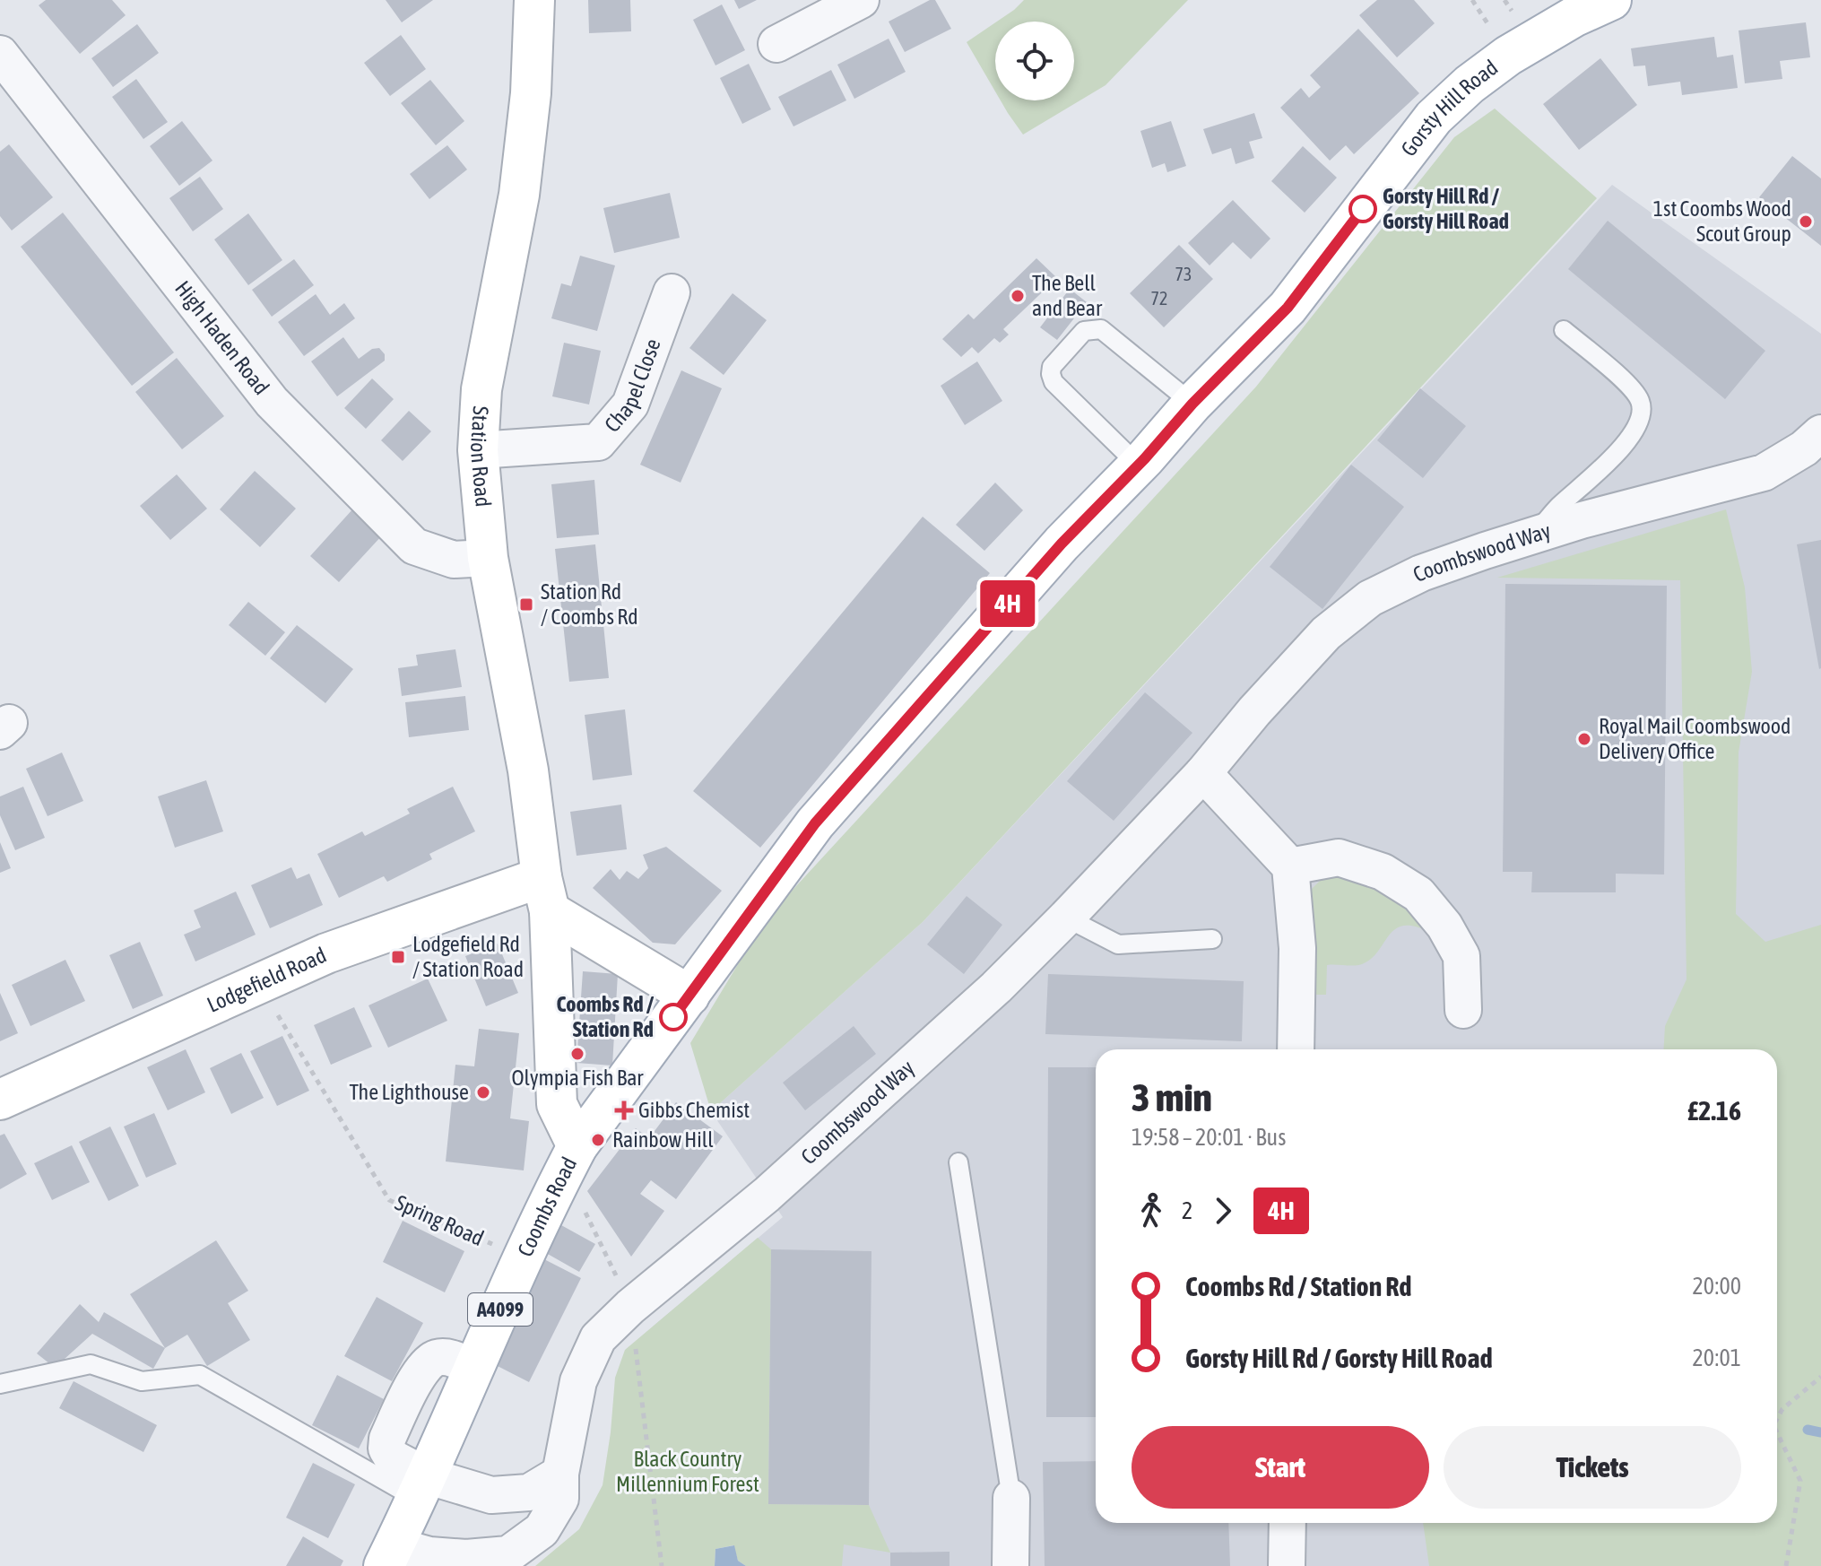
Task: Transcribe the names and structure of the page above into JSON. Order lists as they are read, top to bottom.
{
  "streets": {
    "main road": [
      "Gorsty Hill Road",
      "Station Road",
      "Lodgefield Road",
      "Coombs Road",
      "A4099"
    ],
    "street": ["High Haden Road", "Chapel Close", "Coombswood Way"],
    "path": ["Spring Road"]
  },
  "crossings": [
    ["Gorsty Hill Road", "Coombs Road"],
    ["High Haden Road", "Station Road"],
    ["Chapel Close", "Station Road"],
    ["Station Road", "Lodgefield Road"],
    ["Station Road", "Coombs Road"],
    ["Coombswood Way", "Coombs Road"],
    ["Lodgefield Road", "Coombs Road"],
    ["Lodgefield Road", "Spring Road"],
    ["Coombs Road", "Spring Road"]
  ],
  "parks": ["Black Country Millennium Forest"],
  "places": {
    "other": [
      "Gorsty Hill Rd / Gorsty Hill Road",
      "1st Coombs Wood Scout Group",
      "The Bell and Bear",
      "Royal Mail Coombswood Delivery Office",
      "Coombs Rd / Station Rd",
      "Olympia Fish Bar",
      "The Lighthouse",
      "Rainbow Hill"
    ],
    "transit": ["Station Rd / Coombs Rd", "Lodgefield Rd / Station Road"],
    "health": ["Gibbs Chemist"]
  },
  "lines": ["bus line 4H"],
  "house_numbers": ["73", "72"],
  "page": {
    "on_map": "4H",
    "heading": ["3 min", "19:58 – 20:01 · Bus", "£2.16"],
    "legs": ["2", "4H"],
    "list": [
      {
        "name": "Coombs Rd / Station Rd",
        "value": "20:00"
      },
      {
        "name": "Gorsty Hill Rd / Gorsty Hill Road",
        "value": "20:01"
      }
    ],
    "buttons": ["Start", "Tickets"]
  }
}
